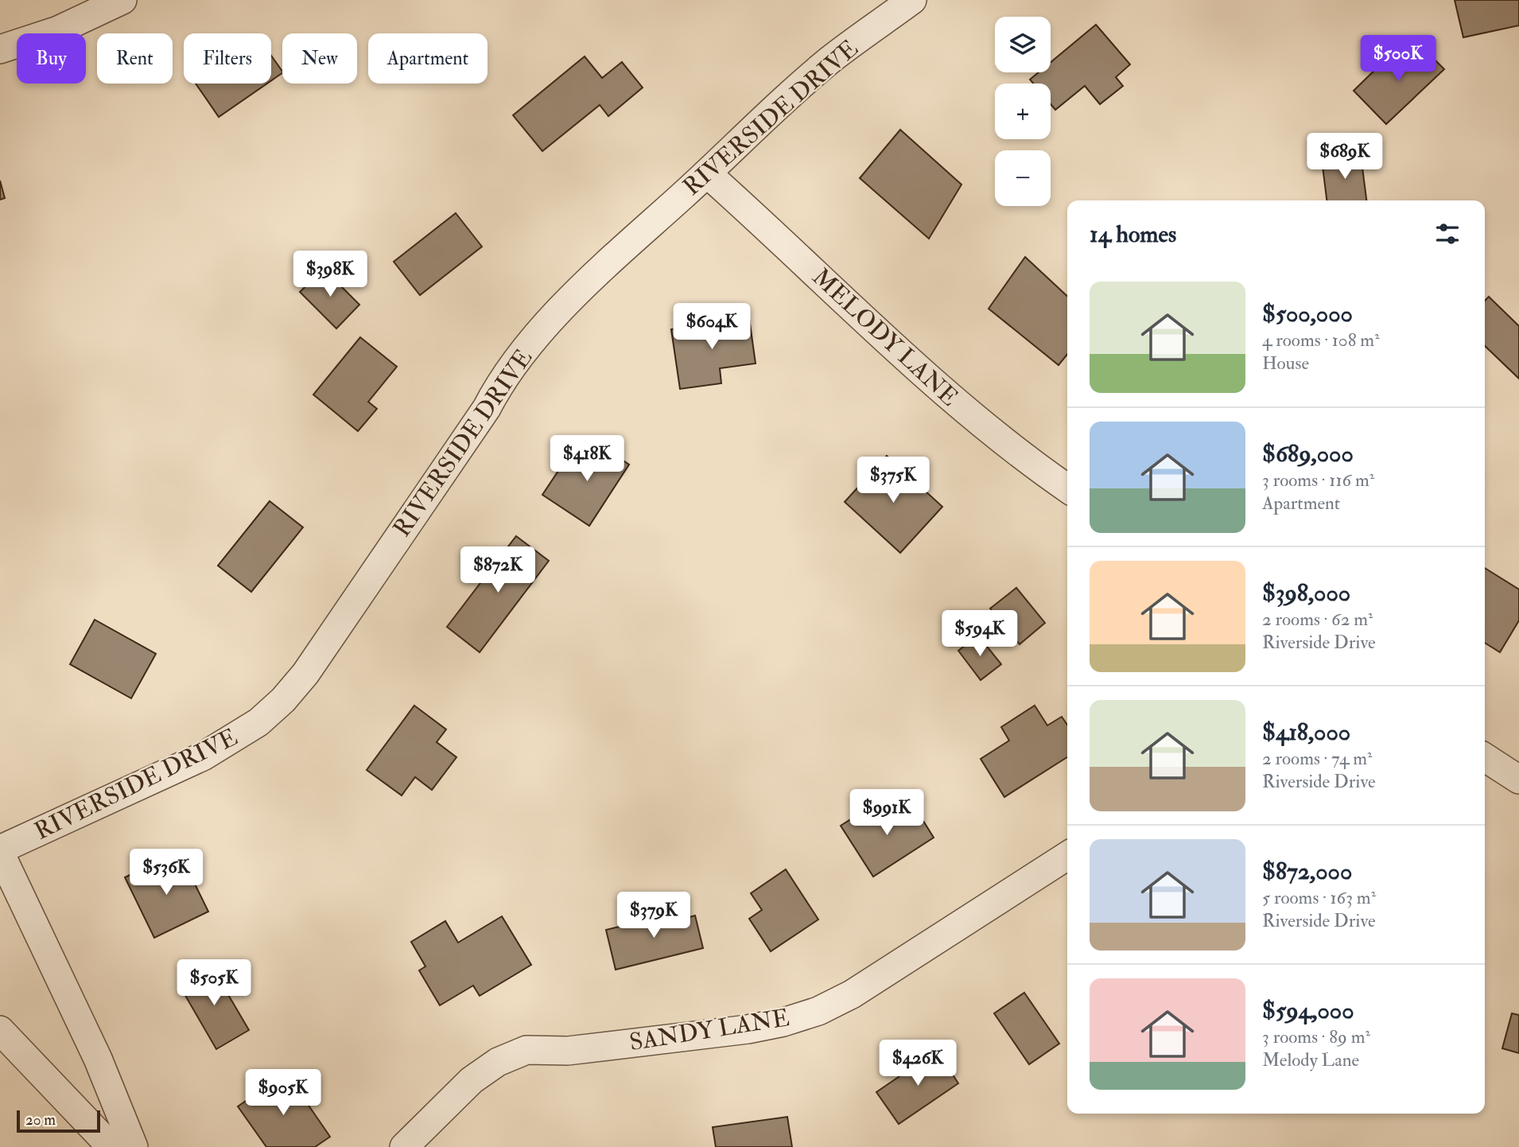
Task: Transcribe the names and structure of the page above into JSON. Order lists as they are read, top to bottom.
{
  "streets": {
    "street": ["RIVERSIDE DRIVE", "MELODY LANE", "SANDY LANE"]
  },
  "crossings": [
    ["RIVERSIDE DRIVE", "MELODY LANE"]
  ],
  "scale_bar": "20 m",
  "page": {
    "map_buttons": ["+", "−"],
    "chip": [
      "Buy",
      "Rent",
      "Filters",
      "New",
      "Apartment"
    ],
    "price": [
      "$500K",
      "$689K",
      "$398K",
      "$604K",
      "$418K",
      "$375K",
      "$872K",
      "$594K",
      "$991K",
      "$536K",
      "$379K",
      "$505K",
      "$426K",
      "$905K"
    ],
    "heading": "14 homes",
    "list": [
      {
        "name": "$500,000",
        "note": "4 rooms · 108 m² · House"
      },
      {
        "name": "$689,000",
        "note": "3 rooms · 116 m² · Apartment"
      },
      {
        "name": "$398,000",
        "note": "2 rooms · 62 m² · Riverside Drive"
      },
      {
        "name": "$418,000",
        "note": "2 rooms · 74 m² · Riverside Drive"
      },
      {
        "name": "$872,000",
        "note": "5 rooms · 163 m² · Riverside Drive"
      },
      {
        "name": "$594,000",
        "note": "3 rooms · 89 m² · Melody Lane"
      }
    ],
    "scale": "20 m"
  }
}
